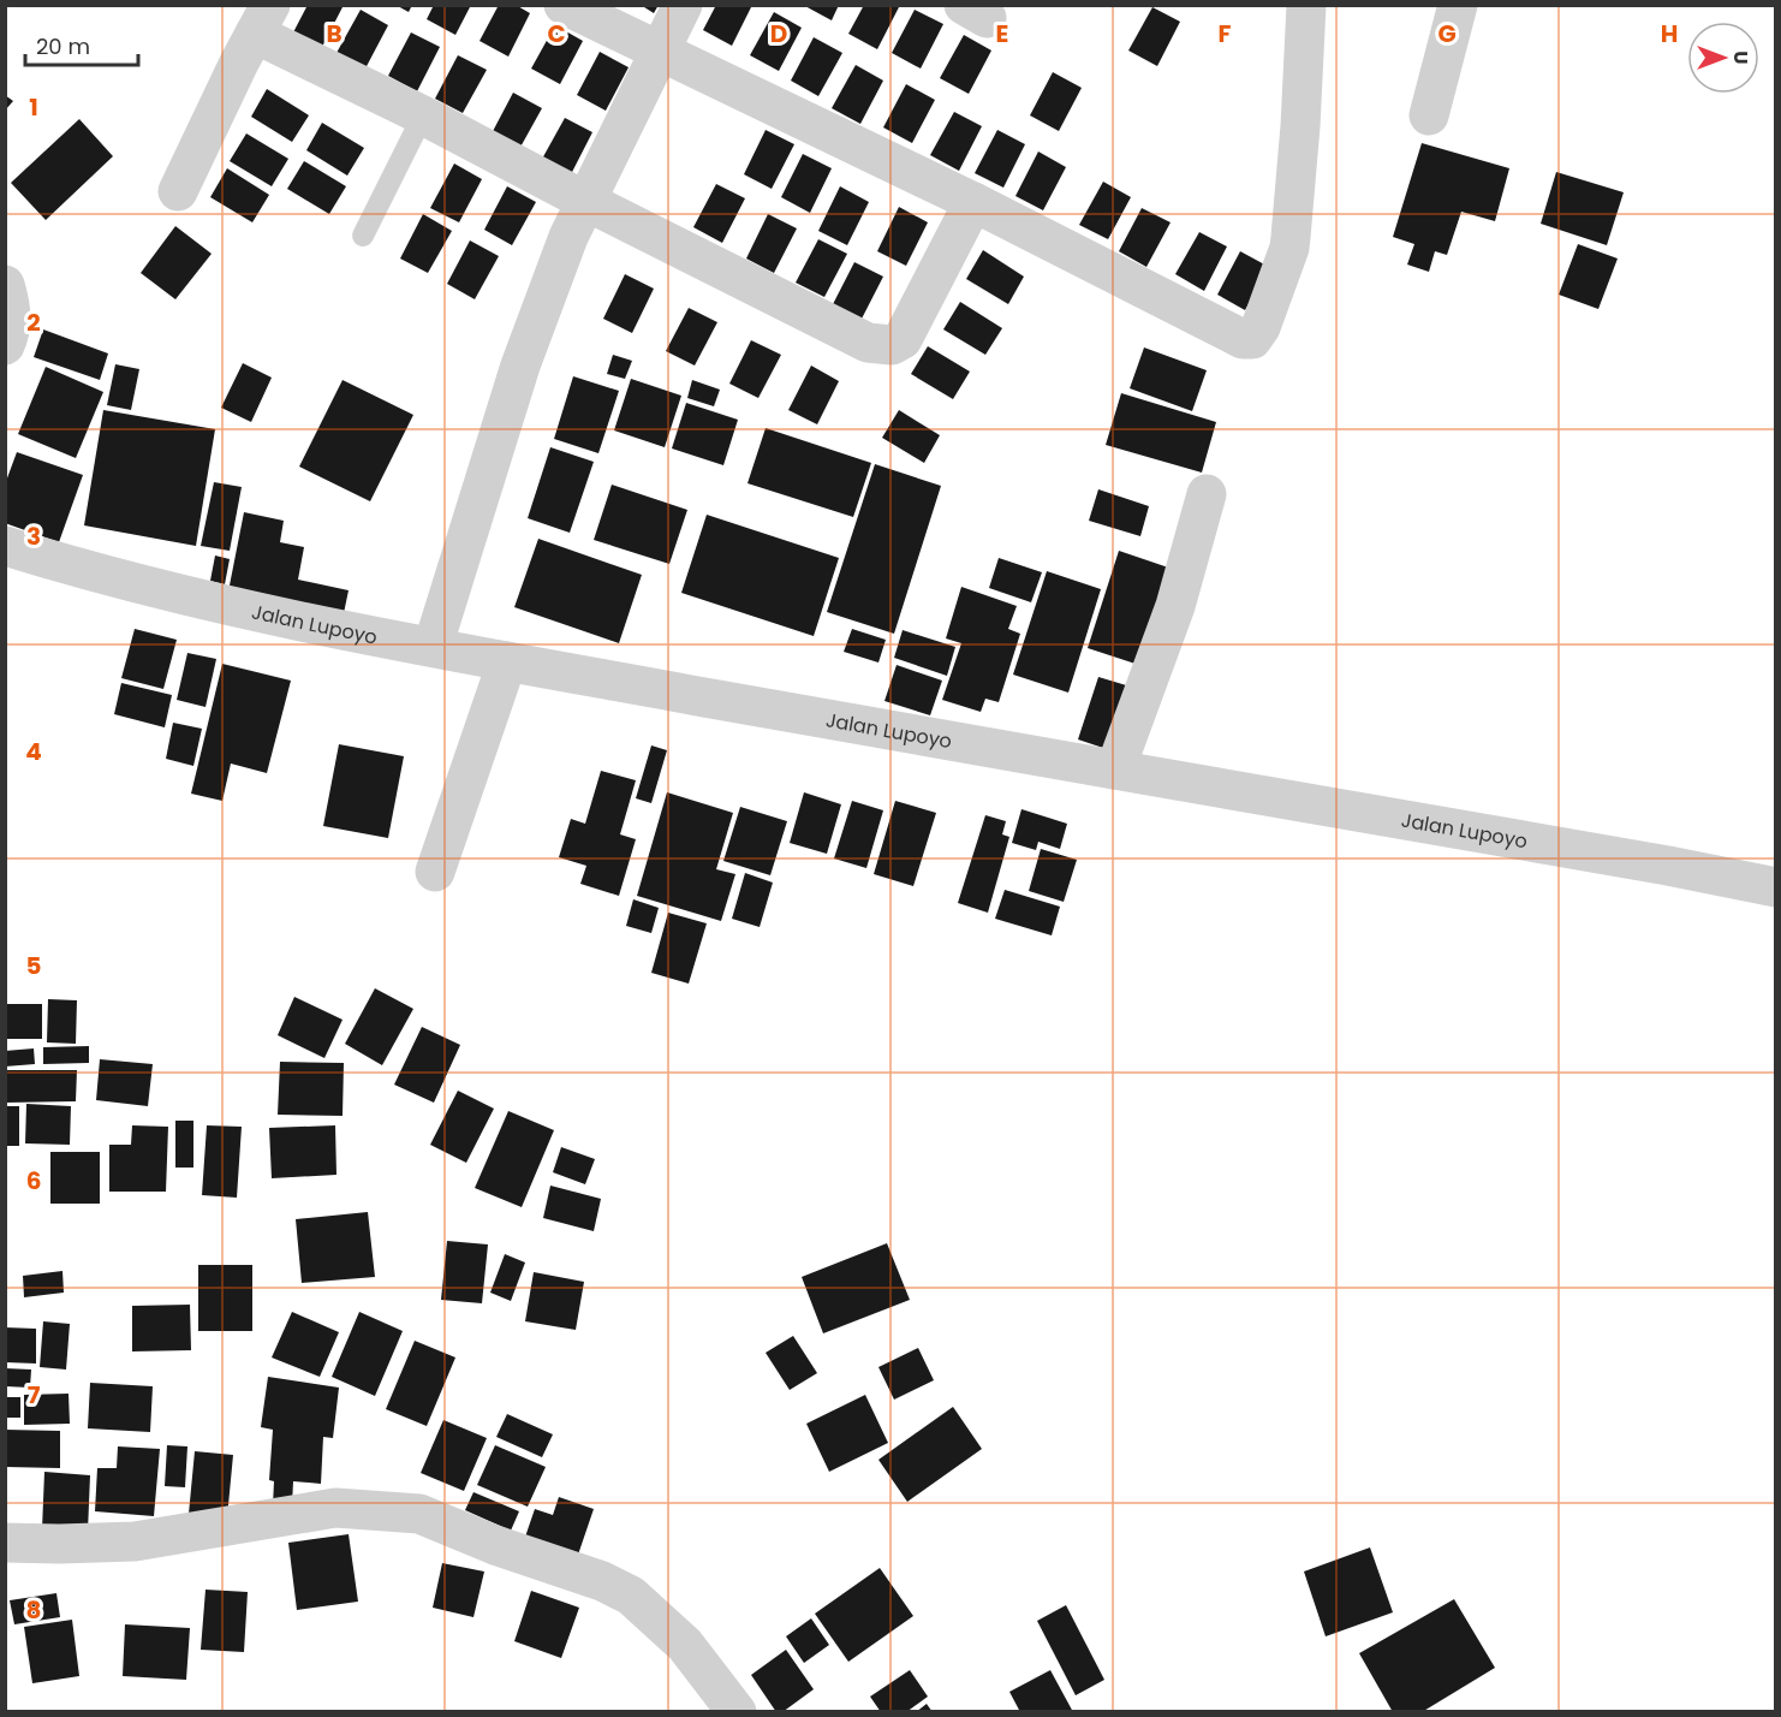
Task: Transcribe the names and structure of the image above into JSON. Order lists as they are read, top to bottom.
{
  "streets": {
    "street": ["Jalan Lupoyo"]
  },
  "scale_bar": "20 m",
  "north": "right",
  "grid": {
    "columns": [
      "B",
      "C",
      "D",
      "E",
      "F",
      "G",
      "H"
    ],
    "rows": [
      "1",
      "2",
      "3",
      "4",
      "5",
      "6",
      "7",
      "8"
    ]
  }
}
